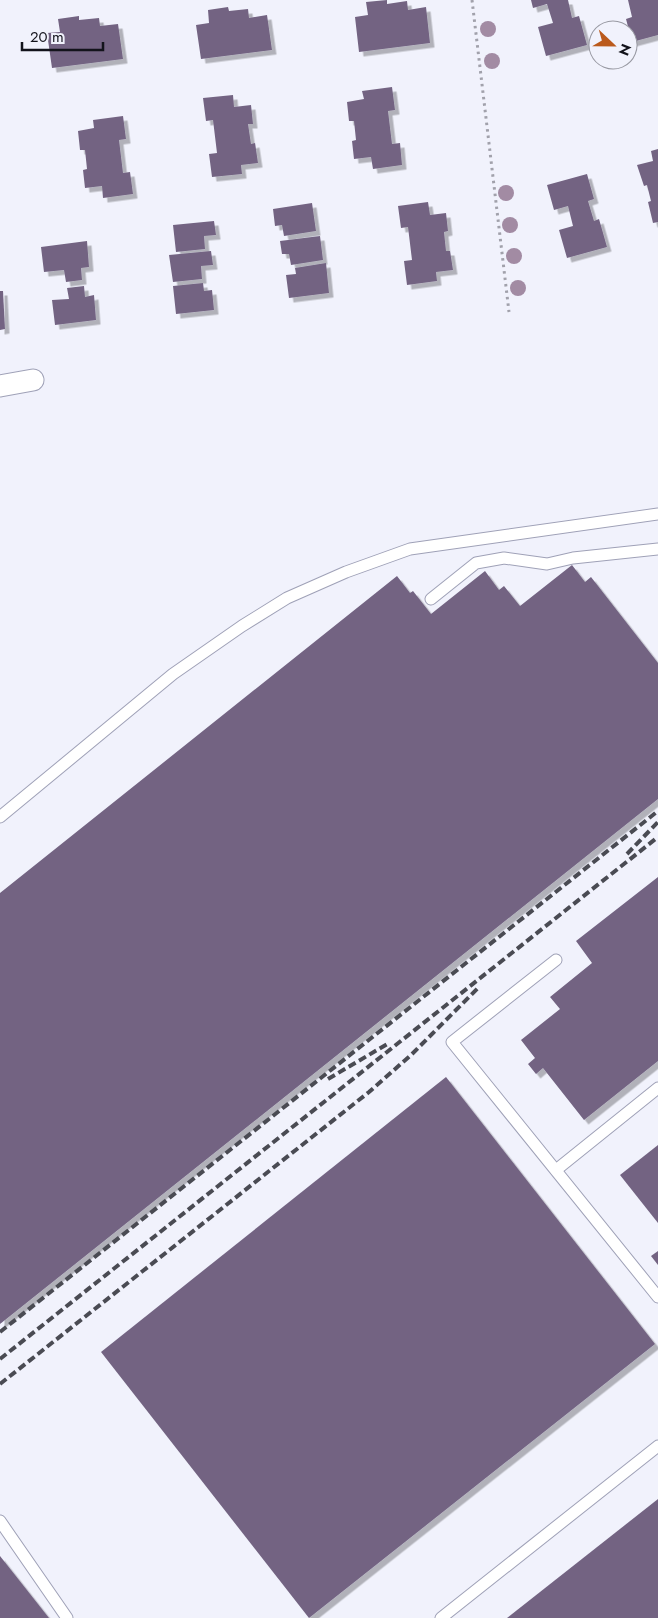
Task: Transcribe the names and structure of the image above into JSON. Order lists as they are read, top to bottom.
{
  "scale_bar": "20 m",
  "north": "right"
}
